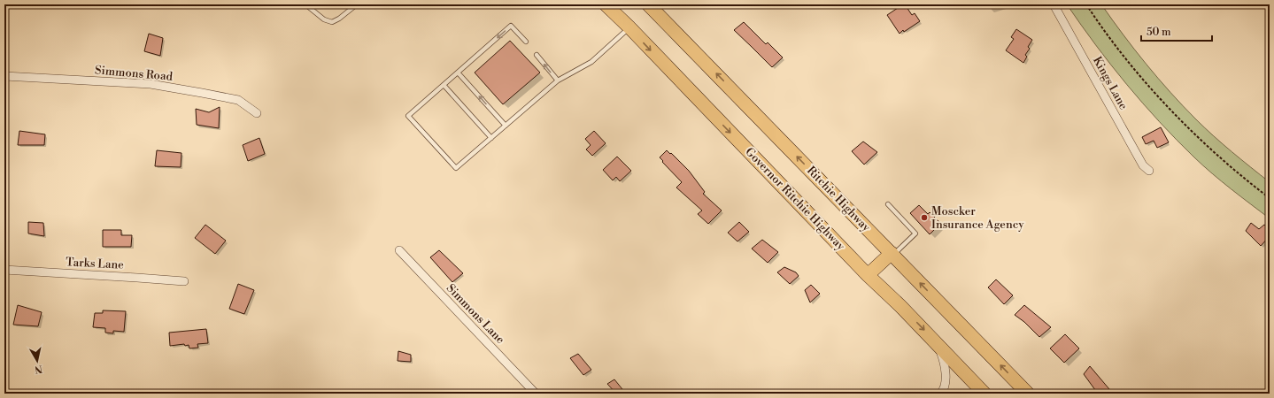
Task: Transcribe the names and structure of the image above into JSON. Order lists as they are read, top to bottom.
{
  "streets": {
    "highway": ["Governor Ritchie Highway", "Ritchie Highway"],
    "street": [
      "Simmons Road",
      "Kings Lane",
      "Tarks Lane",
      "Simmons Lane"
    ]
  },
  "one_way": ["Governor Ritchie Highway", "Ritchie Highway"],
  "places": ["Moscker Insurance Agency"],
  "scale_bar": "50 m",
  "north": "bottom"
}
